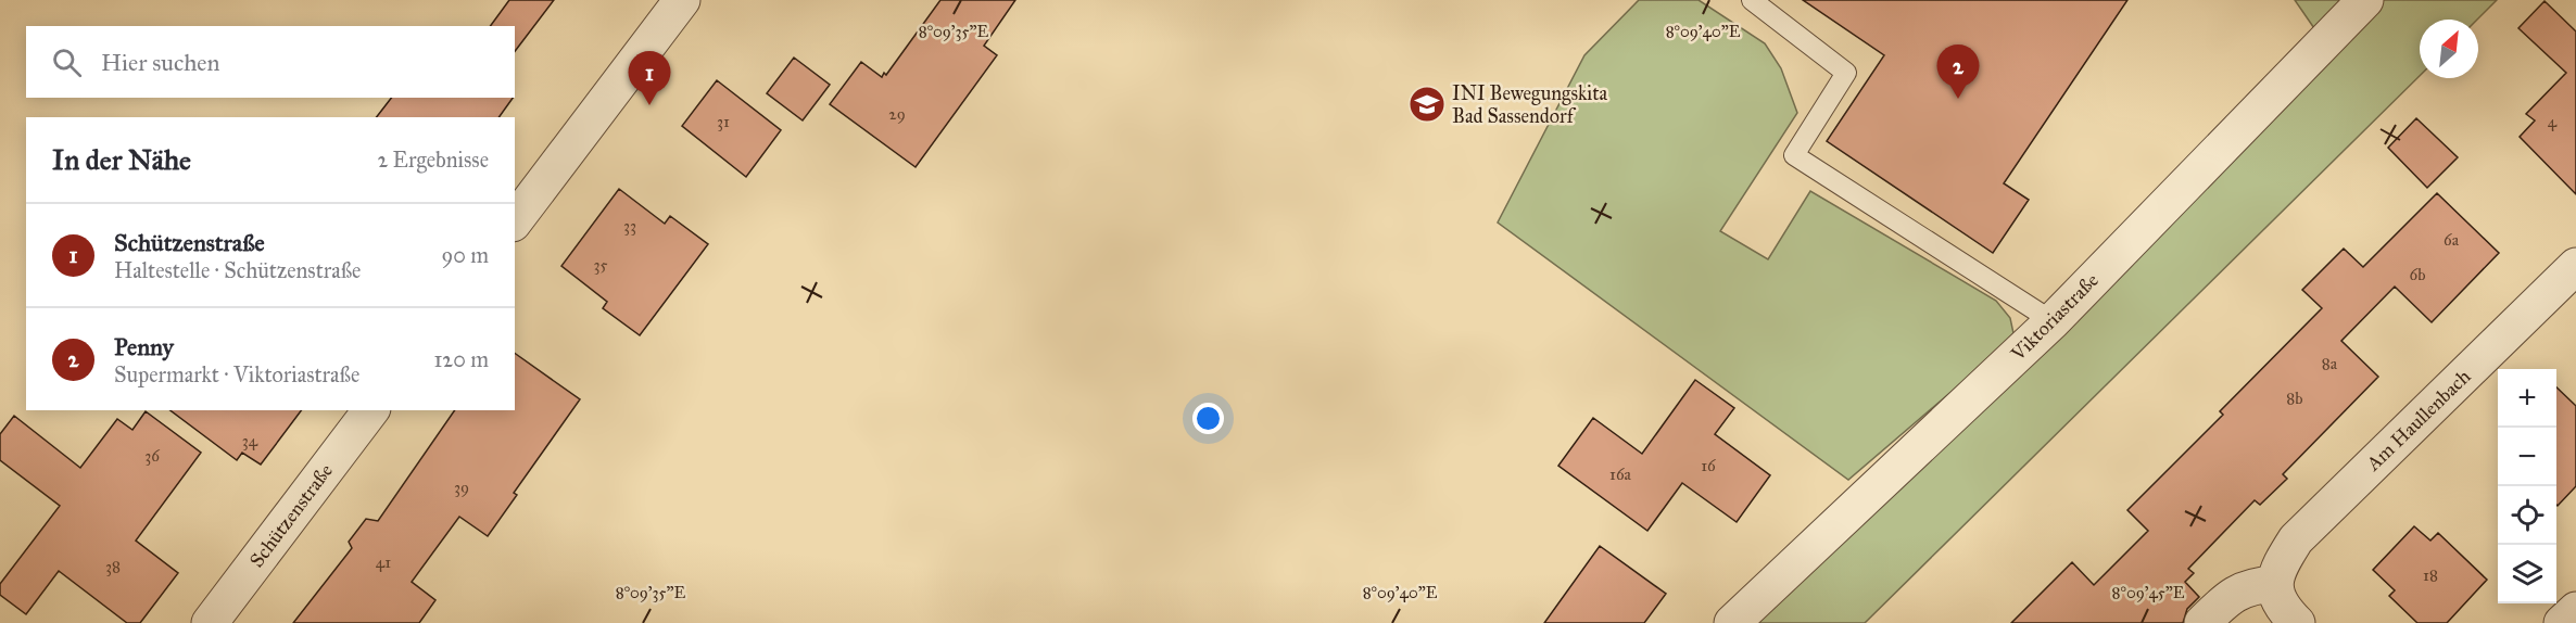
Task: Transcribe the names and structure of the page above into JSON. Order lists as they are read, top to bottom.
{
  "streets": {
    "street": ["Viktoriastraße", "Am Haullenbach", "Schützenstraße"]
  },
  "places": {
    "school or university": ["INI Bewegungskita Bad Sassendorf"]
  },
  "house_numbers": [
    "29",
    "31",
    "4",
    "33",
    "6a",
    "35",
    "6b",
    "8a",
    "8b",
    "34",
    "36",
    "16",
    "16a",
    "39",
    "41",
    "38",
    "18"
  ],
  "north": "top right",
  "page": {
    "search": "Hier suchen",
    "pins": ["2", "1"],
    "heading": ["In der Nähe", "2 Ergebnisse"],
    "list": [
      {
        "mark": "1",
        "name": "Schützenstraße",
        "note": "Haltestelle · Schützenstraße",
        "value": "90 m"
      },
      {
        "mark": "2",
        "name": "Penny",
        "note": "Supermarkt · Viktoriastraße",
        "value": "120 m"
      }
    ],
    "map_buttons": ["+", "−"]
  },
  "coordinates": ["8°09'35\"E", "8°09'40\"E", "8°09'45\"E"]
}
